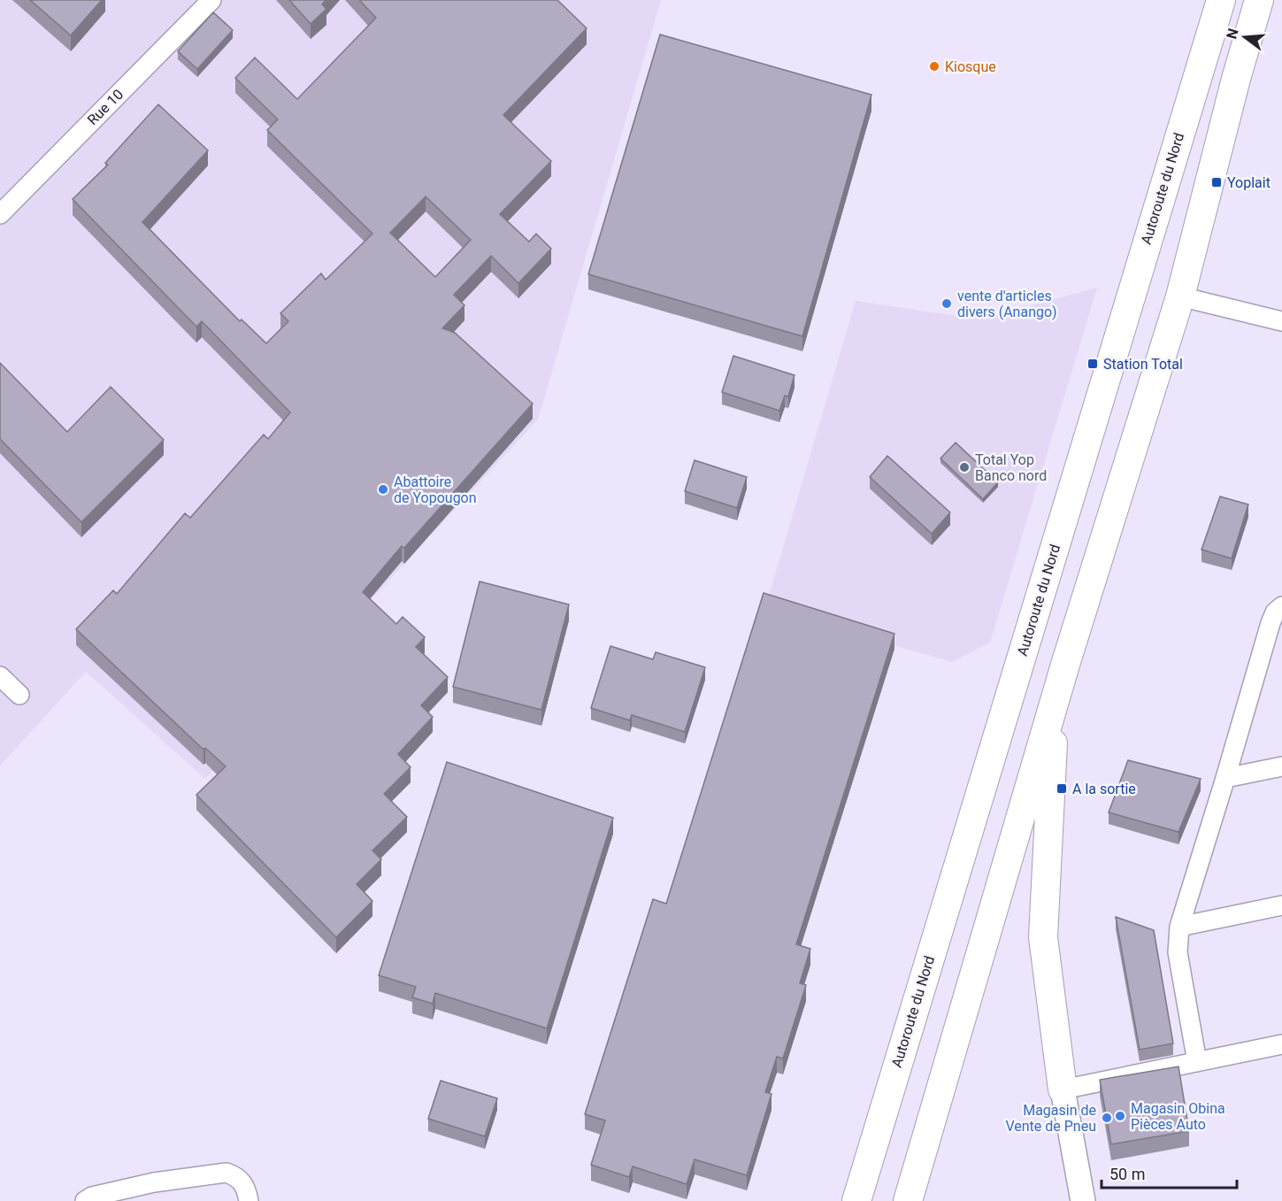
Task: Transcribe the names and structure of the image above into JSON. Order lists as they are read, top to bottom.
{
  "streets": {
    "highway": ["Autoroute du Nord"],
    "street": ["Rue 10"]
  },
  "places": {
    "other": [
      "Kiosque",
      "vente d'articles divers (Anango)",
      "Total Yop Banco nord",
      "Abattoire de Yopougon",
      "Magasin Obina Pièces Auto",
      "Magasin de Vente de Pneu"
    ],
    "transit": ["Yoplait", "Station Total", "A la sortie"]
  },
  "scale_bar": "50 m",
  "north": "left"
}
